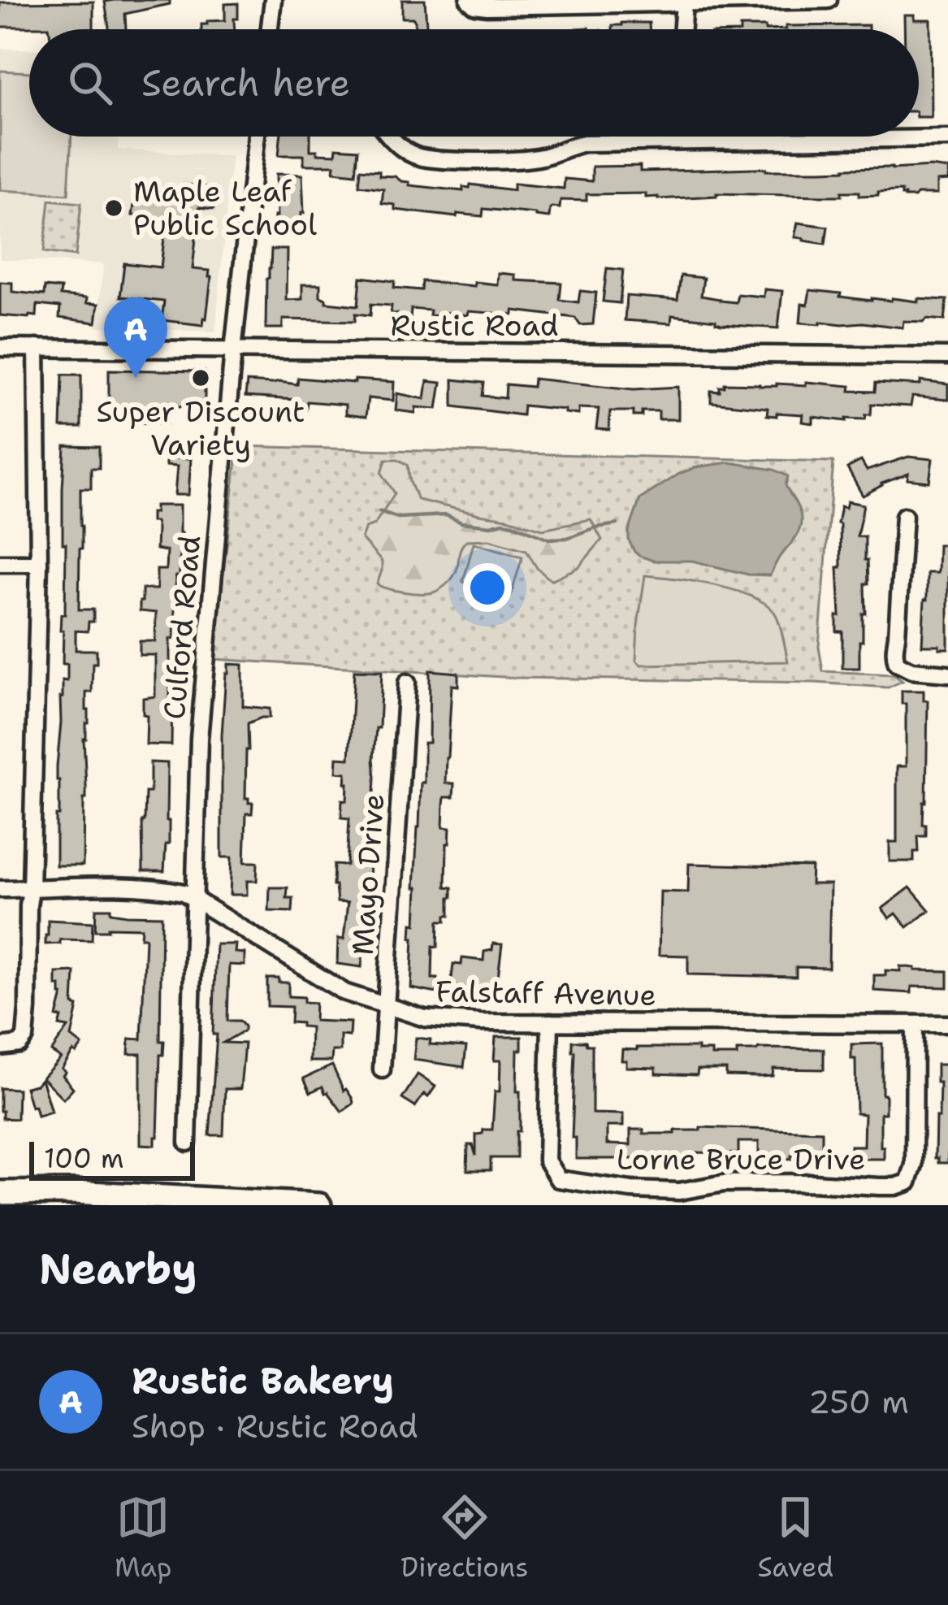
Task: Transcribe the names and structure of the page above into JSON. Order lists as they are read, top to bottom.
{
  "streets": {
    "street": [
      "Rustic Road",
      "Culford Road",
      "Mayo Drive",
      "Falstaff Avenue",
      "Lorne Bruce Drive"
    ]
  },
  "crossings": [
    ["Rustic Road", "Culford Road"],
    ["Culford Road", "Falstaff Avenue"],
    ["Mayo Drive", "Falstaff Avenue"],
    ["Falstaff Avenue", "Lorne Bruce Drive"]
  ],
  "places": ["Maple Leaf Public School", "Super Discount Variety"],
  "scale_bar": "100 m",
  "page": {
    "search": "Search here",
    "pins": "A",
    "scale": "100 m",
    "heading": "Nearby",
    "list": [
      {
        "mark": "A",
        "name": "Rustic Bakery",
        "note": "Shop · Rustic Road",
        "value": "250 m"
      }
    ],
    "nav": ["Map", "Directions", "Saved"]
  }
}
